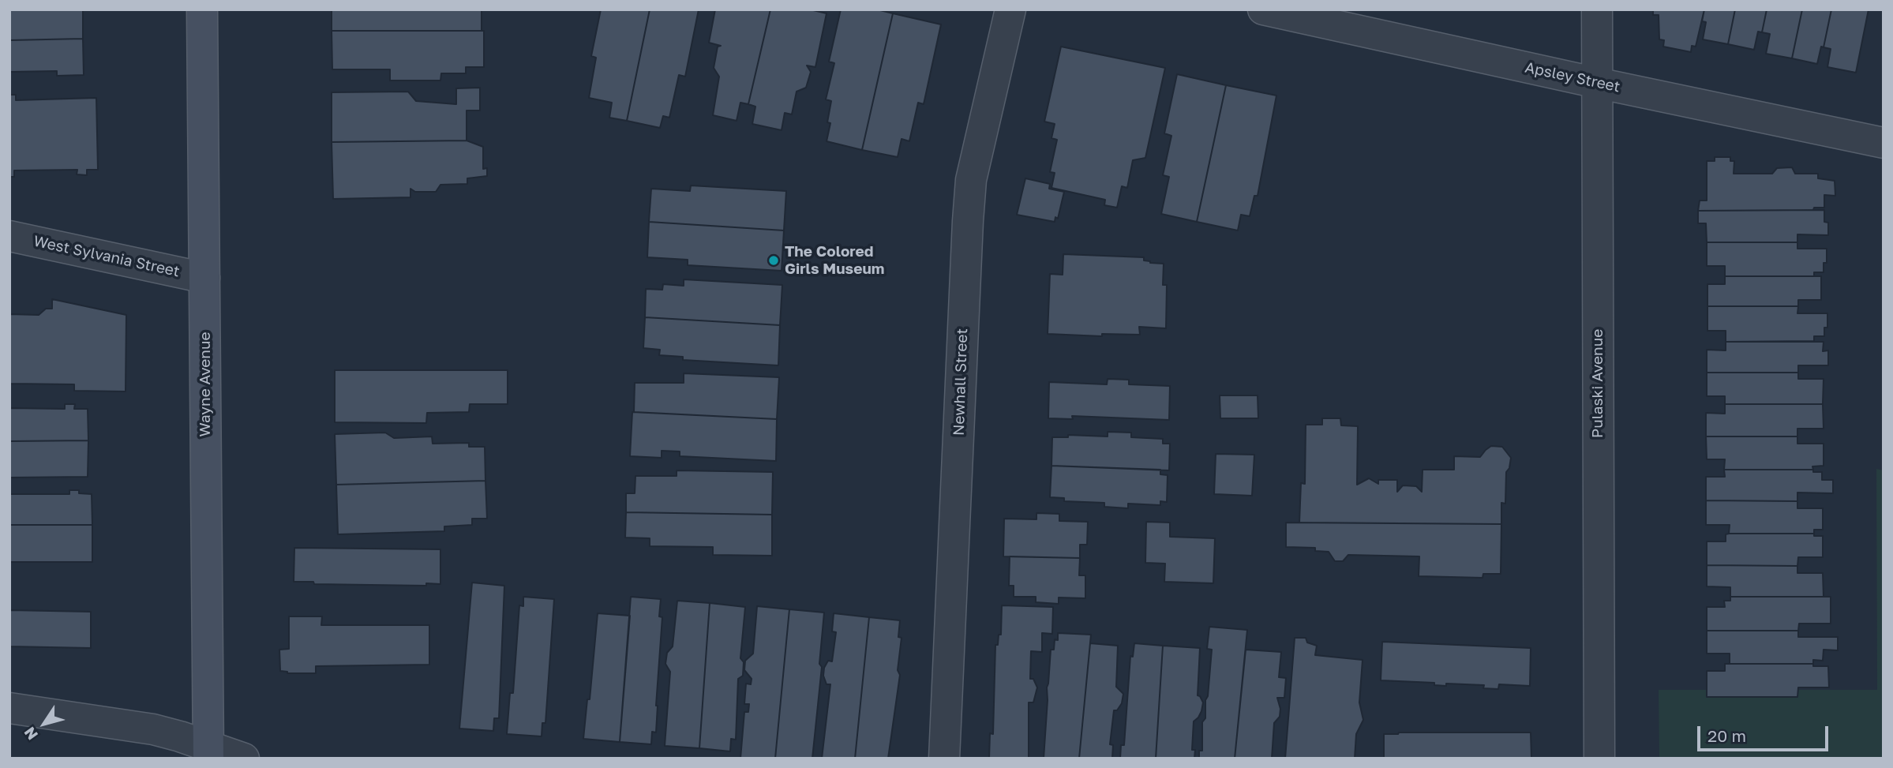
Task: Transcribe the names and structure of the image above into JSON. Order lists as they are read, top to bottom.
{
  "streets": {
    "main road": ["Wayne Avenue"],
    "street": [
      "Apsley Street",
      "West Sylvania Street",
      "Newhall Street",
      "Pulaski Avenue"
    ]
  },
  "crossings": [
    ["Apsley Street", "Pulaski Avenue"],
    ["West Sylvania Street", "Wayne Avenue"]
  ],
  "places": ["The Colored Girls Museum"],
  "scale_bar": "20 m",
  "north": "bottom left"
}
